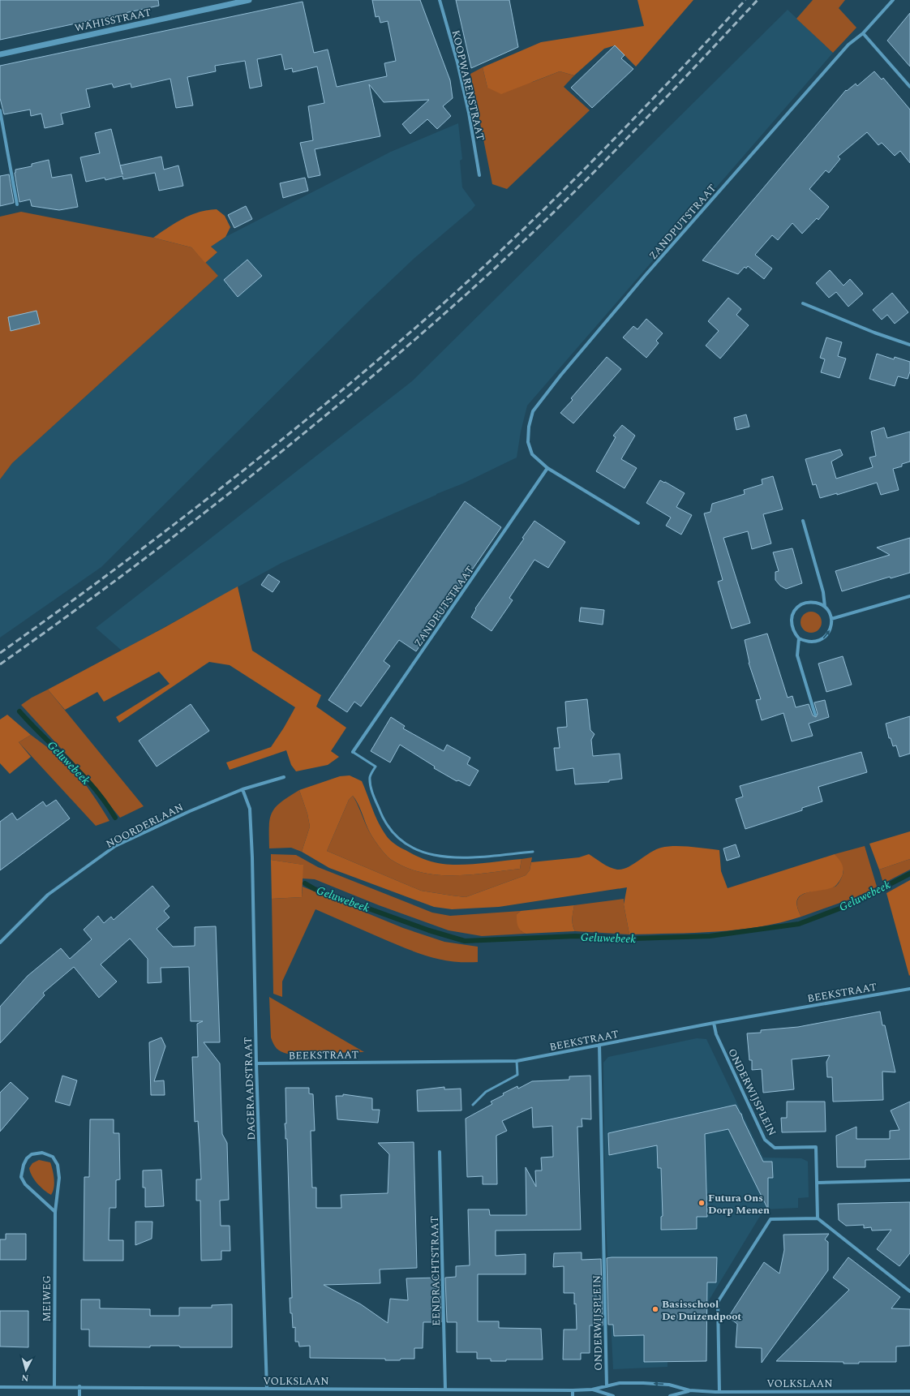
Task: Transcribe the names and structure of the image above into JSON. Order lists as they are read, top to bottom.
{
  "streets": {
    "street": [
      "WAHISSTRAAT",
      "KOOPWARENSTRAAT",
      "ZANDPUTSTRAAT",
      "NOORDERLAAN",
      "BEEKSTRAAT",
      "DAGERAADSTRAAT",
      "ONDERWIJSPLEIN",
      "EENDRACHTSTRAAT",
      "MEIWEG",
      "VOLKSLAAN"
    ]
  },
  "crossings": [
    ["NOORDERLAAN", "DAGERAADSTRAAT"],
    ["BEEKSTRAAT", "DAGERAADSTRAAT"],
    ["BEEKSTRAAT", "ONDERWIJSPLEIN"],
    ["DAGERAADSTRAAT", "VOLKSLAAN"],
    ["ONDERWIJSPLEIN", "VOLKSLAAN"],
    ["EENDRACHTSTRAAT", "VOLKSLAAN"],
    ["MEIWEG", "VOLKSLAAN"]
  ],
  "water": ["Geluwebeek"],
  "places": ["Futura Ons Dorp Menen", "Basisschool De Duizendpoot"],
  "north": "bottom"
}
